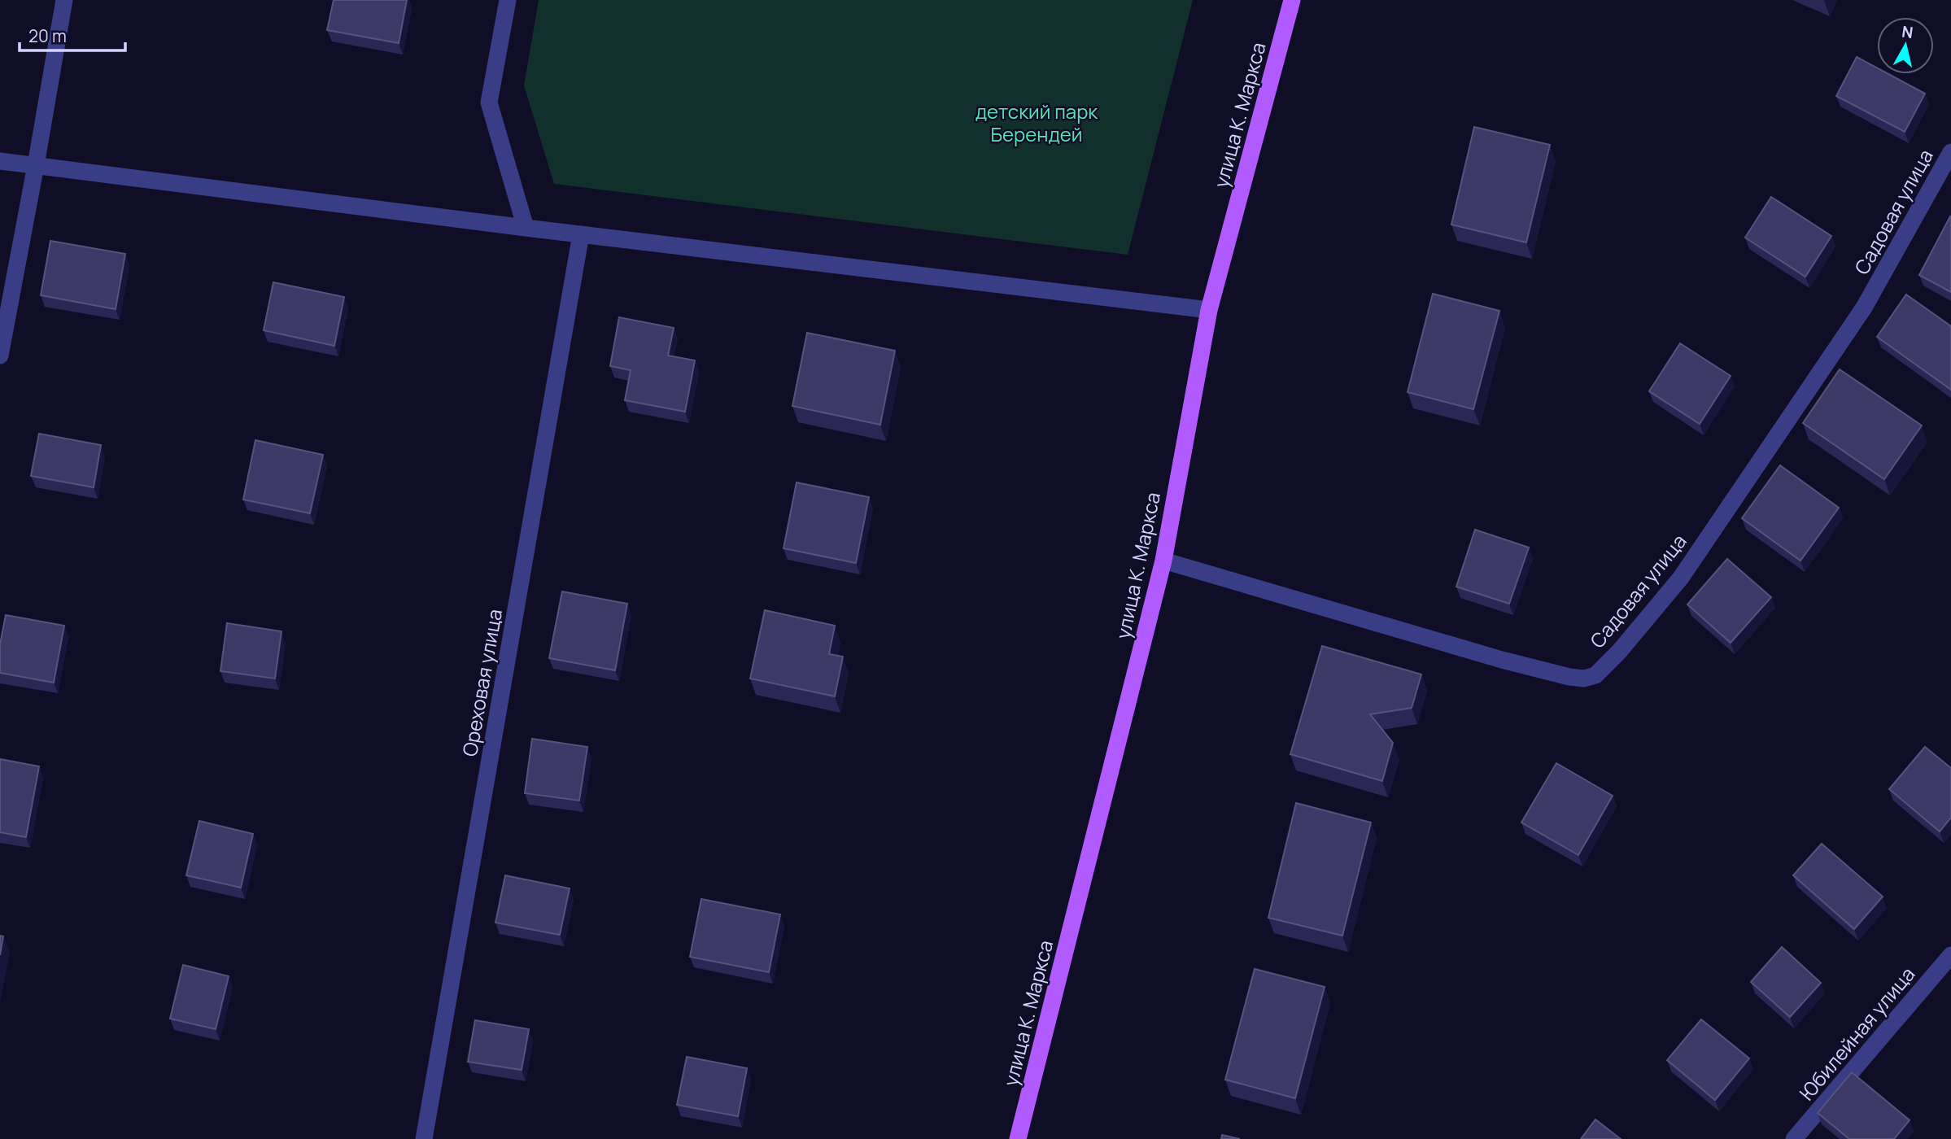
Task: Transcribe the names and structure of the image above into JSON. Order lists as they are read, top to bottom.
{
  "streets": {
    "main road": ["улица К. Маркса"],
    "street": ["Садовая улица", "Ореховая улица", "Юбилейная улица"]
  },
  "crossings": [
    ["улица К. Маркса", "Садовая улица"]
  ],
  "parks": ["детский парк Берендей"],
  "scale_bar": "20 m",
  "north": "top"
}
